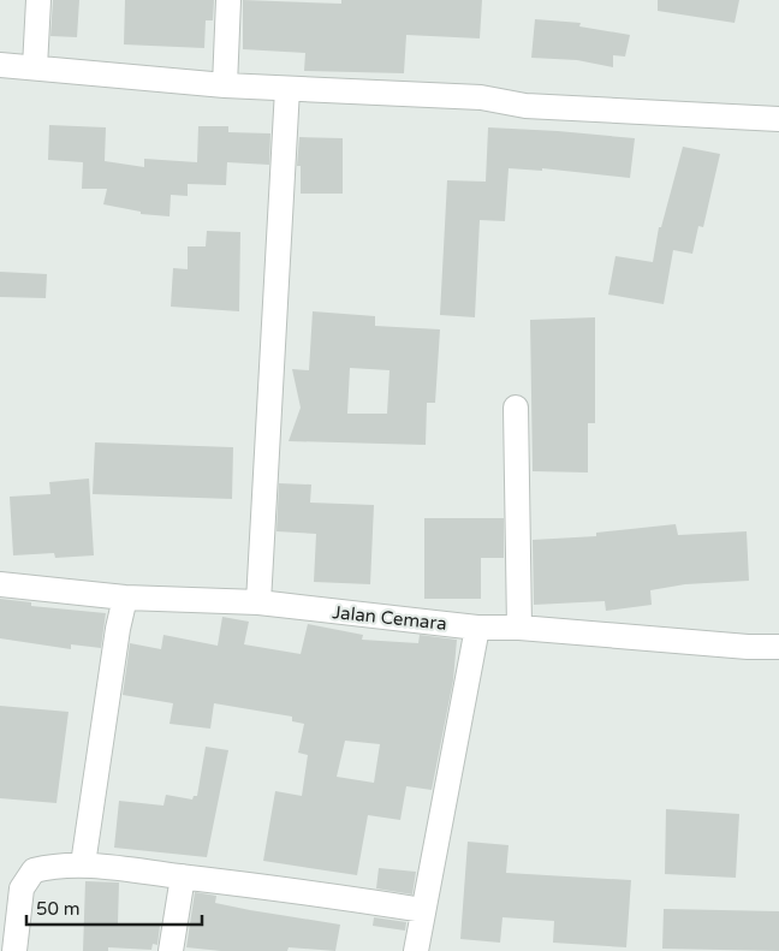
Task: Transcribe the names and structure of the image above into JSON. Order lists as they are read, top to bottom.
{
  "streets": {
    "street": ["Jalan Cemara"]
  },
  "scale_bar": "50 m"
}
